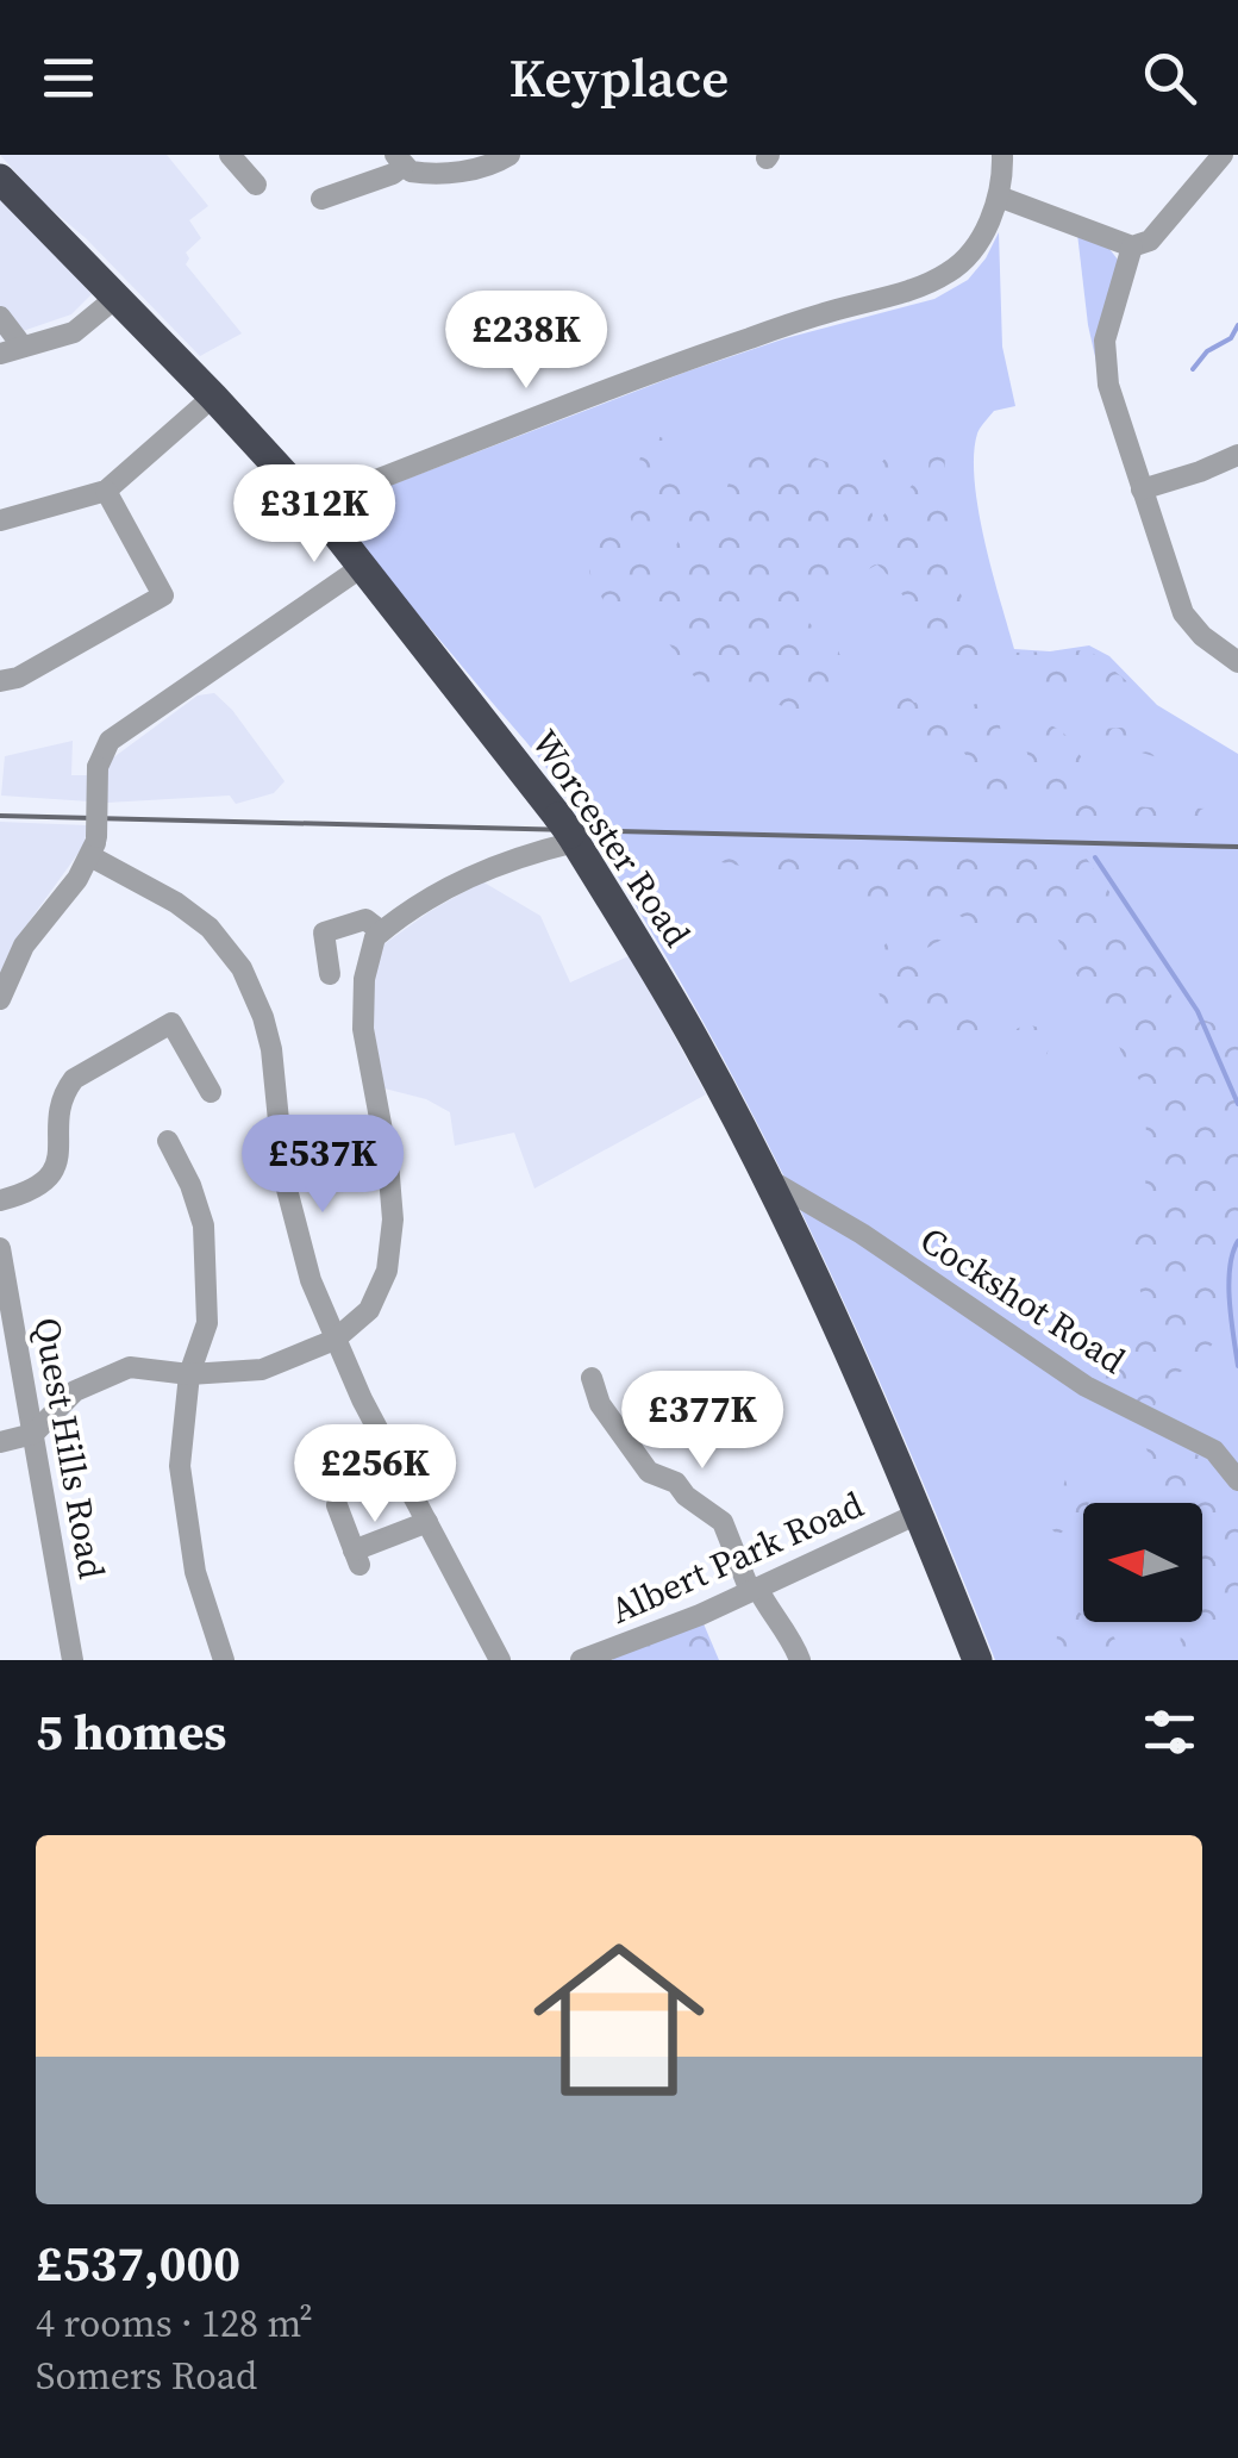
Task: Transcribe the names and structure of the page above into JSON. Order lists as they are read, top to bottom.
{
  "streets": {
    "highway": ["Worcester Road"],
    "street": ["Cockshot Road", "Quest Hills Road", "Albert Park Road"]
  },
  "crossings": [
    ["Worcester Road", "Cockshot Road"],
    ["Worcester Road", "Albert Park Road"]
  ],
  "north": "left",
  "page": {
    "header": "Keyplace",
    "price": [
      "£238K",
      "£312K",
      "£537K",
      "£377K",
      "£256K"
    ],
    "heading": "5 homes",
    "list": [
      {
        "name": "£537,000",
        "note": "4 rooms · 128 m² · Somers Road"
      }
    ]
  }
}
